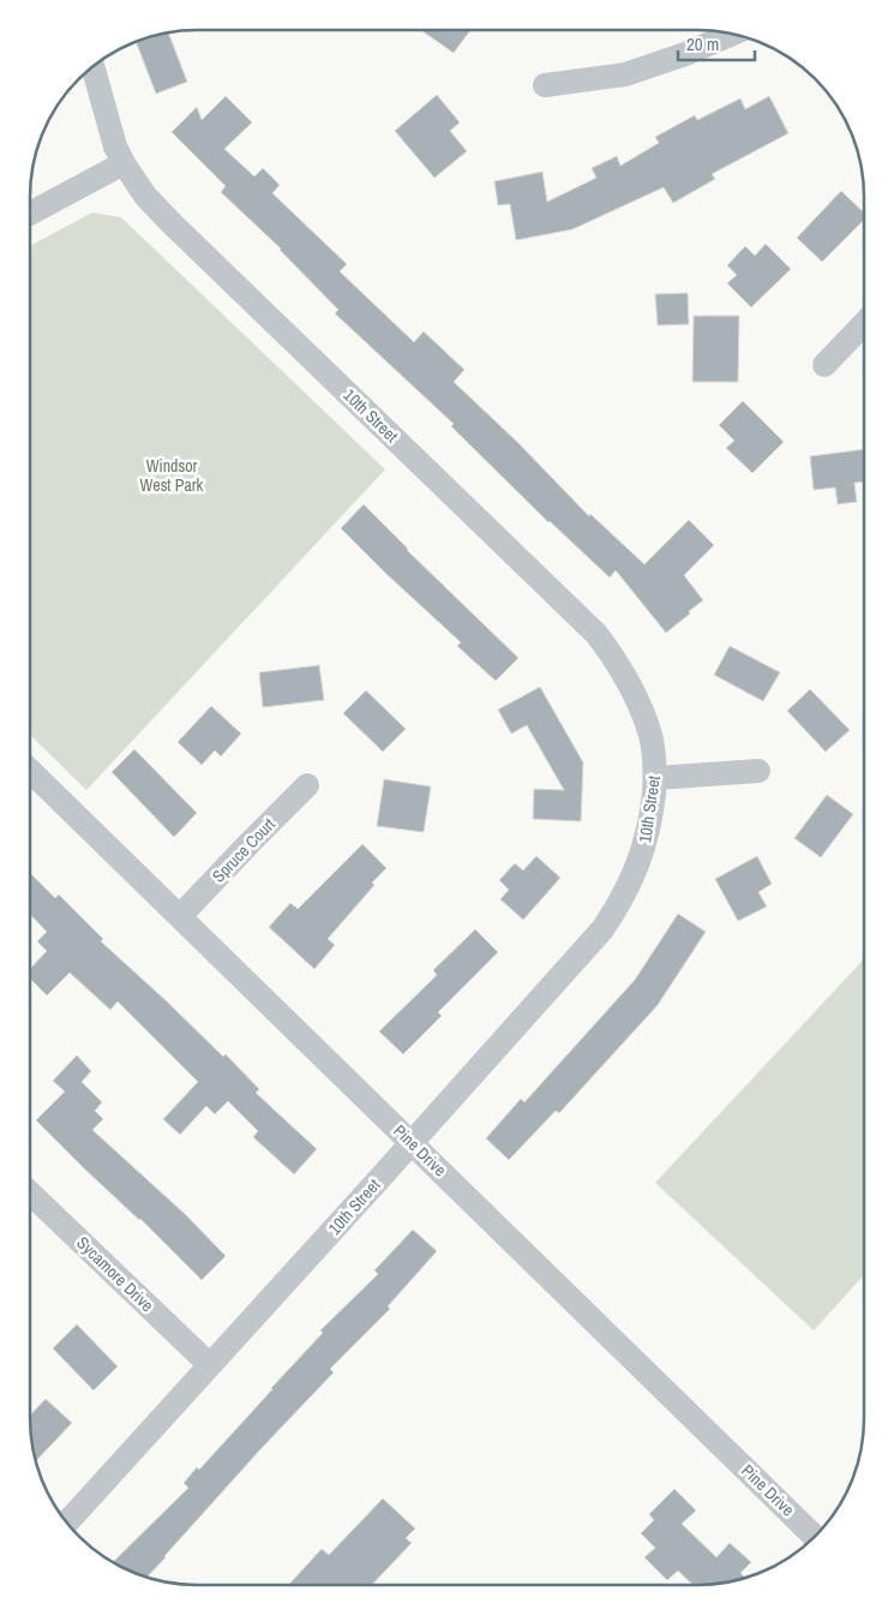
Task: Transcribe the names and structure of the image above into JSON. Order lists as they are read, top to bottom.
{
  "streets": {
    "street": [
      "10th Street",
      "Spruce Court",
      "Pine Drive",
      "Sycamore Drive"
    ]
  },
  "crossings": [
    ["10th Street", "Pine Drive"],
    ["10th Street", "Sycamore Drive"],
    ["Spruce Court", "Pine Drive"]
  ],
  "parks": ["Windsor West Park"],
  "scale_bar": "20 m"
}
